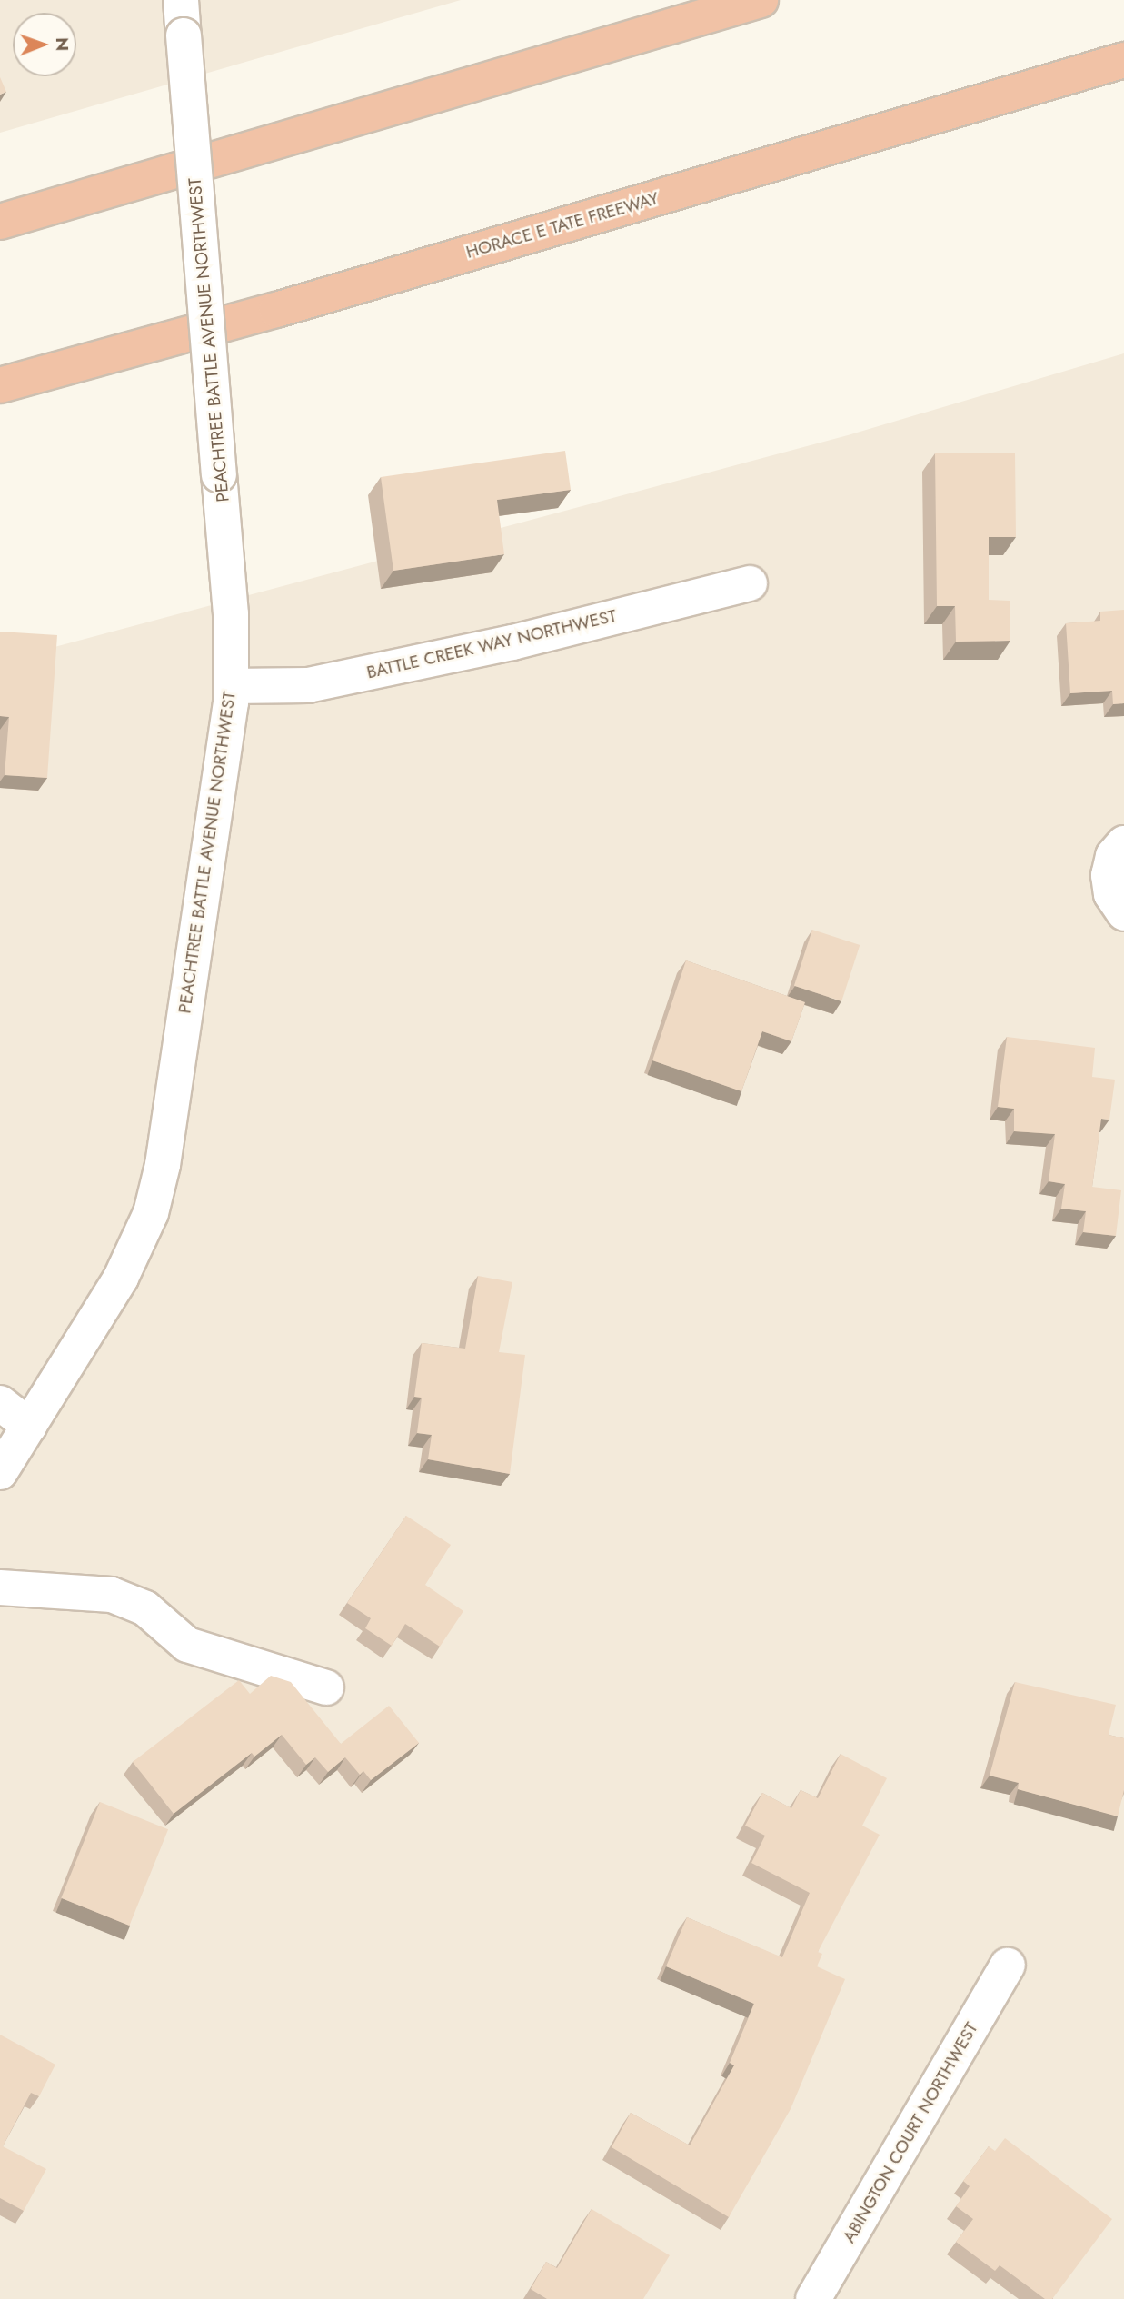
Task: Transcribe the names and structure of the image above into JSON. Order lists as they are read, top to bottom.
{
  "streets": {
    "highway": ["HORACE E TATE FREEWAY"],
    "street": ["PEACHTREE BATTLE AVENUE NORTHWEST", "BATTLE CREEK WAY NORTHWEST", "ABINGTON COURT NORTHWEST"]
  },
  "crossings": [
    ["PEACHTREE BATTLE AVENUE NORTHWEST", "BATTLE CREEK WAY NORTHWEST"]
  ],
  "north": "right"
}
